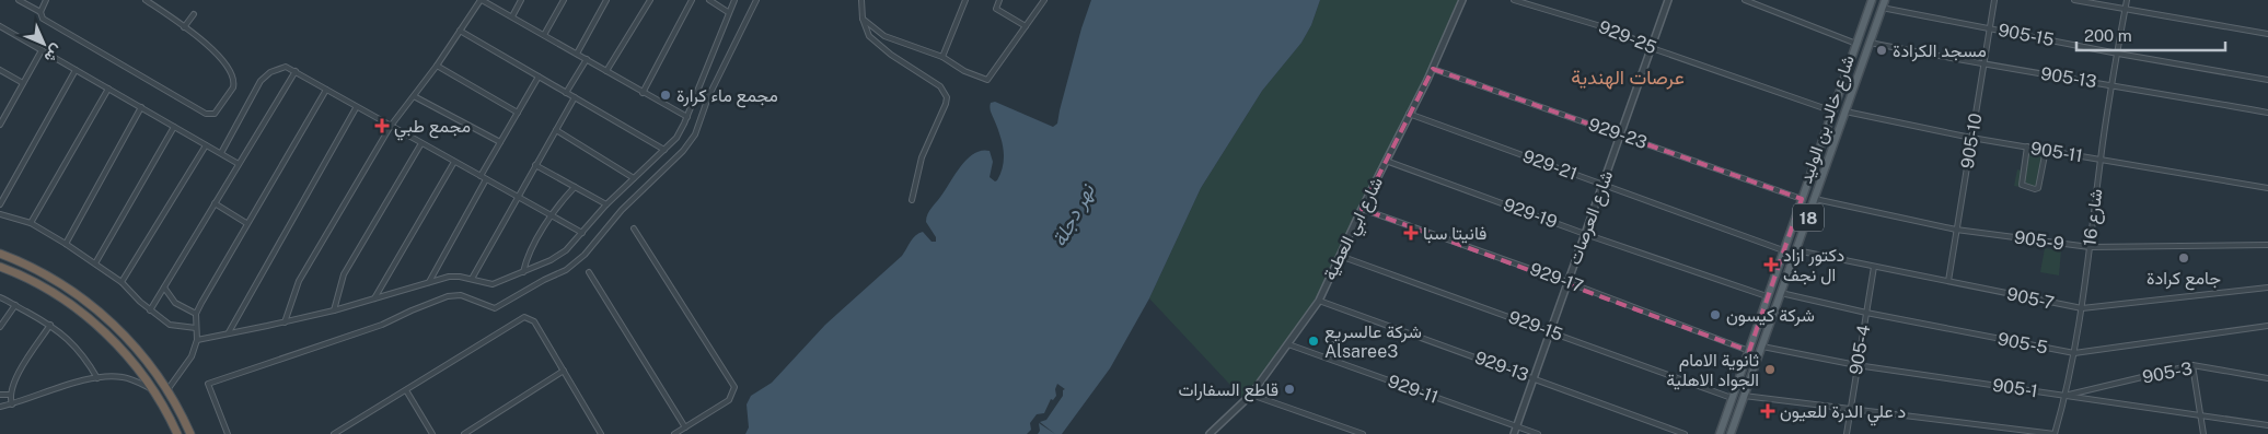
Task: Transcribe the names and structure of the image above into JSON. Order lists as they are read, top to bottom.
{
  "streets": {
    "main road": ["شارع خالد بن الوليد", "18"],
    "street": [
      "905-15",
      "929-25",
      "905-13",
      "929-23",
      "905-10",
      "905-11",
      "929-21",
      "929-19",
      "شارع العرصات",
      "شارع 16",
      "شارع ابي العطية",
      "905-9",
      "929-17",
      "905-7",
      "929-15",
      "905-5",
      "905-4",
      "929-13",
      "905-3",
      "905-1",
      "929-11"
    ]
  },
  "crossings": [
    ["905-15", "شارع خالد بن الوليد"],
    ["905-15", "905-10"],
    ["905-15", "شارع 16"],
    ["929-25", "شارع خالد بن الوليد"],
    ["929-25", "شارع العرصات"],
    ["905-13", "شارع خالد بن الوليد"],
    ["905-13", "905-10"],
    ["905-13", "شارع 16"],
    ["شارع خالد بن الوليد", "929-23"],
    ["شارع خالد بن الوليد", "905-11"],
    ["شارع خالد بن الوليد", "929-21"],
    ["شارع خالد بن الوليد", "929-19"],
    ["شارع خالد بن الوليد", "905-9"],
    ["شارع خالد بن الوليد", "929-17"],
    ["شارع خالد بن الوليد", "905-7"],
    ["شارع خالد بن الوليد", "929-15"],
    ["شارع خالد بن الوليد", "905-5"],
    ["شارع خالد بن الوليد", "905-1"],
    ["929-23", "شارع العرصات"],
    ["929-23", "شارع ابي العطية"],
    ["905-10", "905-11"],
    ["905-10", "905-9"],
    ["905-10", "905-7"],
    ["905-11", "شارع 16"],
    ["929-21", "شارع العرصات"],
    ["929-21", "شارع ابي العطية"],
    ["929-19", "شارع العرصات"],
    ["929-19", "شارع ابي العطية"],
    ["شارع العرصات", "929-17"],
    ["شارع العرصات", "929-15"],
    ["شارع العرصات", "929-13"],
    ["شارع العرصات", "929-11"],
    ["شارع 16", "905-9"],
    ["شارع 16", "905-7"],
    ["شارع 16", "905-5"],
    ["شارع 16", "905-3"],
    ["شارع 16", "905-1"],
    ["شارع ابي العطية", "929-17"],
    ["شارع ابي العطية", "929-15"],
    ["شارع ابي العطية", "929-13"],
    ["شارع ابي العطية", "929-11"],
    ["905-7", "905-4"],
    ["905-5", "905-4"],
    ["905-4", "905-1"],
    ["905-3", "905-1"]
  ],
  "districts": ["عرصات الهندية"],
  "water": ["نهر دجلة"],
  "places": {
    "other": [
      "مسجد الكرادة",
      "مجمع ماء كرارة",
      "جامع كرادة",
      "شركة كيسون",
      "شركة عالسريع Alsaree3",
      "ثانوية الامام الجواد الاهلية",
      "قاطع السفارات"
    ],
    "health": [
      "مجمع طبي",
      "فانيتا سبا",
      "دكتور ازاد ال نجف",
      "د علي الدرة للعيون"
    ]
  },
  "scale_bar": "200 m",
  "north": "bottom right"
}
